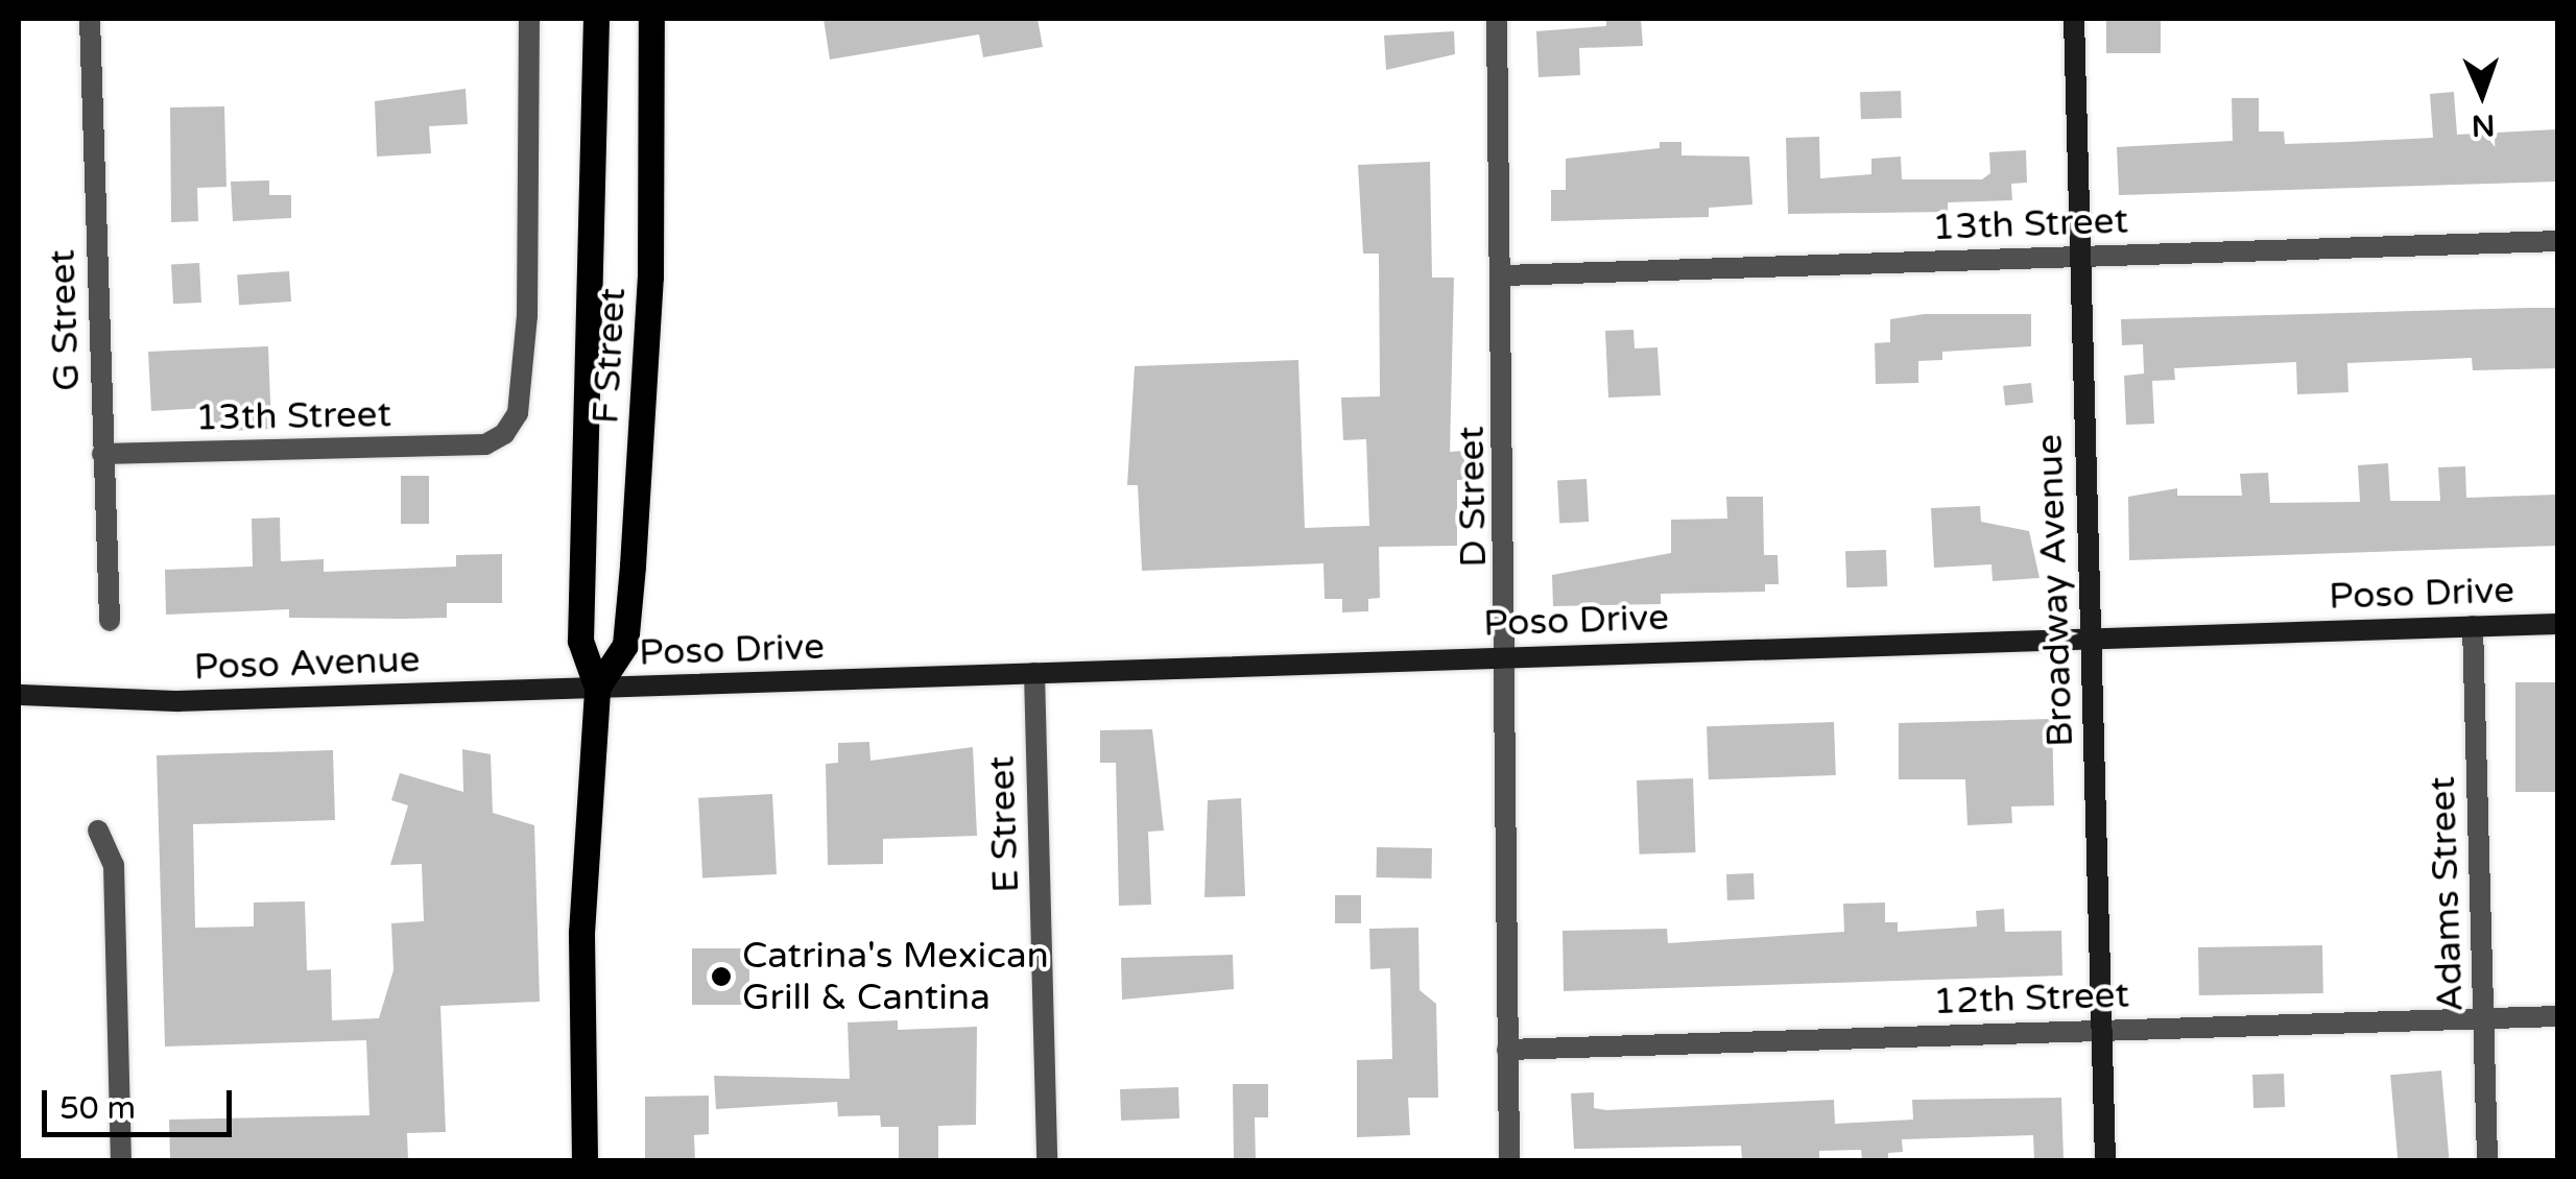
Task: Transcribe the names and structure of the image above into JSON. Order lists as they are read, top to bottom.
{
  "streets": {
    "main road": [
      "F Street",
      "Broadway Avenue",
      "Poso Drive",
      "Poso Avenue"
    ],
    "street": [
      "13th Street",
      "G Street",
      "D Street",
      "E Street",
      "Adams Street",
      "12th Street"
    ]
  },
  "crossings": [
    ["13th Street", "G Street"],
    ["13th Street", "D Street"],
    ["13th Street", "Broadway Avenue"],
    ["F Street", "Poso Drive"],
    ["F Street", "Poso Avenue"],
    ["D Street", "Poso Drive"],
    ["D Street", "12th Street"],
    ["Broadway Avenue", "Poso Drive"],
    ["Broadway Avenue", "12th Street"],
    ["Poso Drive", "Poso Avenue"],
    ["Poso Drive", "E Street"],
    ["Poso Drive", "Adams Street"],
    ["Adams Street", "12th Street"]
  ],
  "places": ["Catrina's Mexican Grill & Cantina"],
  "scale_bar": "50 m",
  "north": "bottom"
}
